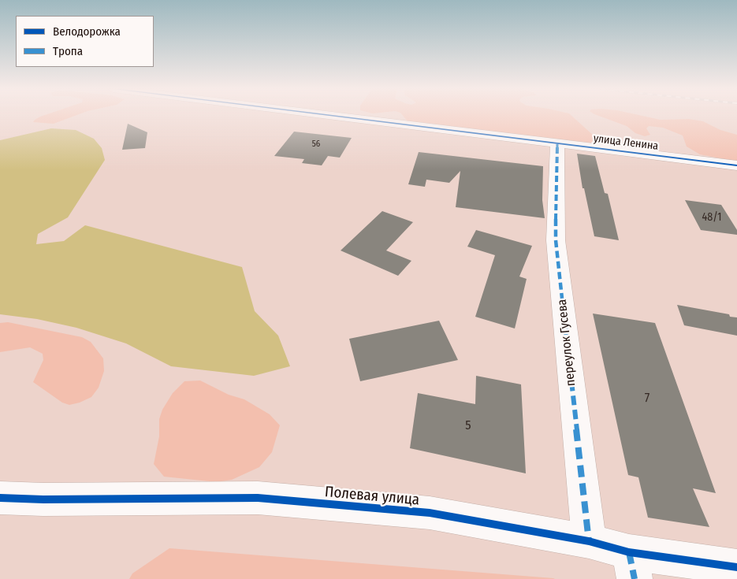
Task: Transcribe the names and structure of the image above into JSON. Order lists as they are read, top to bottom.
{
  "streets": {
    "street": ["улица Ленина", "переулок Гусева", "Полевая улица"]
  },
  "crossings": [
    ["улица Ленина", "переулок Гусева"],
    ["переулок Гусева", "Полевая улица"]
  ],
  "house_numbers": [
    "56",
    "48/1",
    "7",
    "5"
  ],
  "legend": ["Велодорожка", "Тропа"]
}
